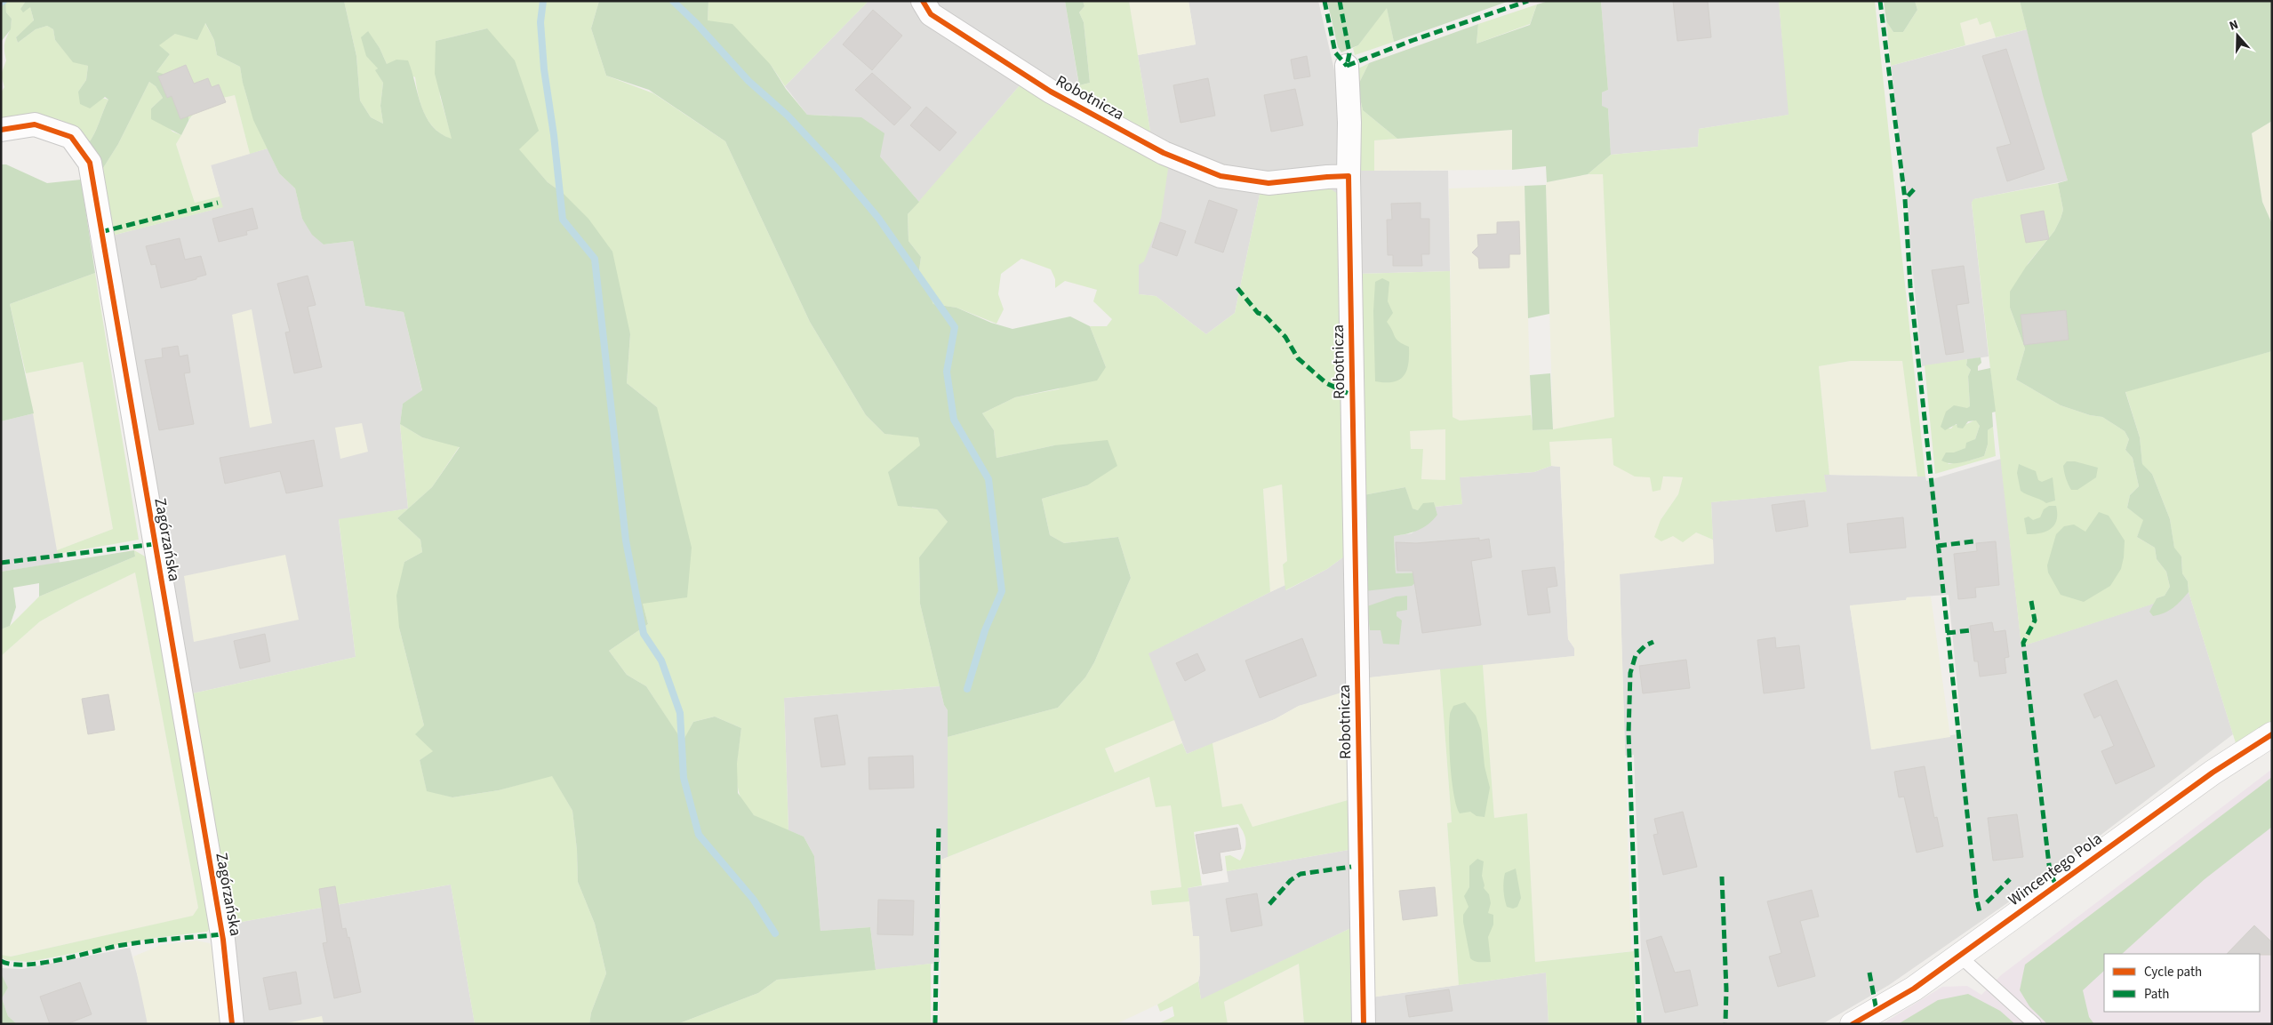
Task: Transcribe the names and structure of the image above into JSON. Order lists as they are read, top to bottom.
{
  "streets": {
    "street": ["Robotnicza", "Zagórzańska", "Wincentego Pola"]
  },
  "legend": ["Cycle path", "Path"],
  "north": "top"
}
